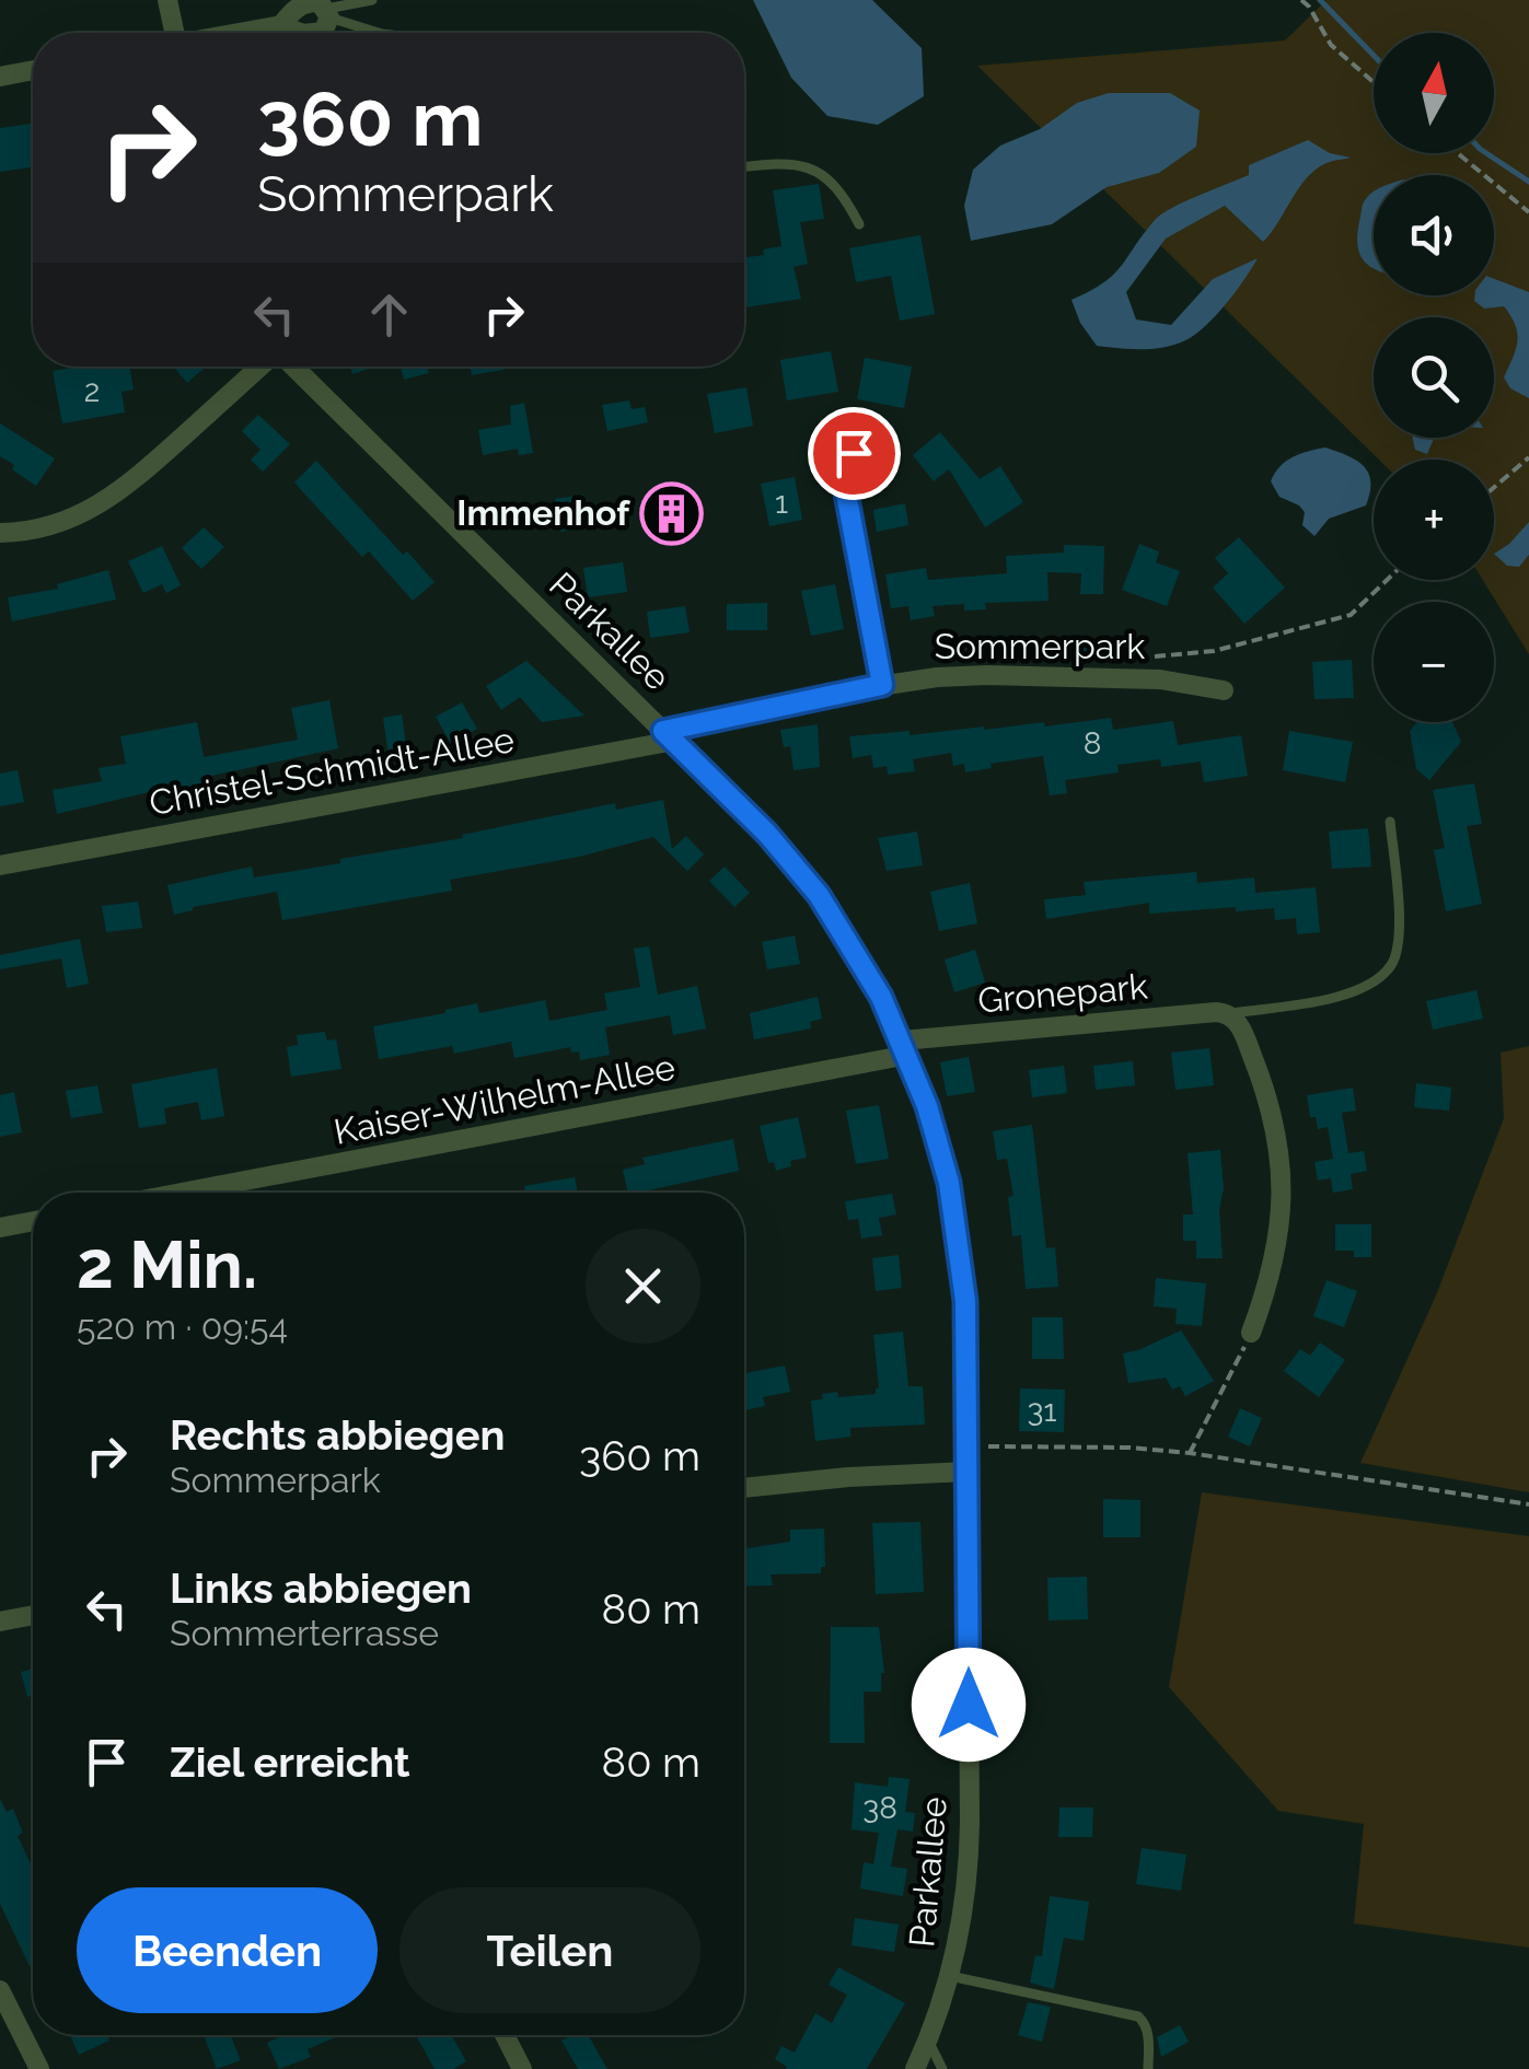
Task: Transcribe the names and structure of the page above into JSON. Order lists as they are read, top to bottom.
{
  "streets": {
    "street": [
      "Parkallee",
      "Sommerpark",
      "Christel-Schmidt-Allee",
      "Gronepark",
      "Kaiser-Wilhelm-Allee"
    ]
  },
  "crossings": [
    ["Parkallee", "Sommerpark"],
    ["Parkallee", "Christel-Schmidt-Allee"],
    ["Parkallee", "Gronepark"],
    ["Parkallee", "Kaiser-Wilhelm-Allee"],
    ["Sommerpark", "Christel-Schmidt-Allee"],
    ["Gronepark", "Kaiser-Wilhelm-Allee"]
  ],
  "places": {
    "building": ["Immenhof"]
  },
  "house_numbers": [
    "2",
    "1",
    "8",
    "31",
    "38"
  ],
  "north": "top",
  "page": {
    "map_buttons": ["+", "−"],
    "turn": ["360 m", "Sommerpark"],
    "heading": ["2 Min.", "520 m · 09:54"],
    "list": [
      {
        "name": "Rechts abbiegen",
        "note": "Sommerpark",
        "value": "360 m"
      },
      {
        "name": "Links abbiegen",
        "note": "Sommerterrasse",
        "value": "80 m"
      },
      {
        "name": "Ziel erreicht",
        "value": "80 m"
      }
    ],
    "buttons": ["Beenden", "Teilen"]
  }
}
